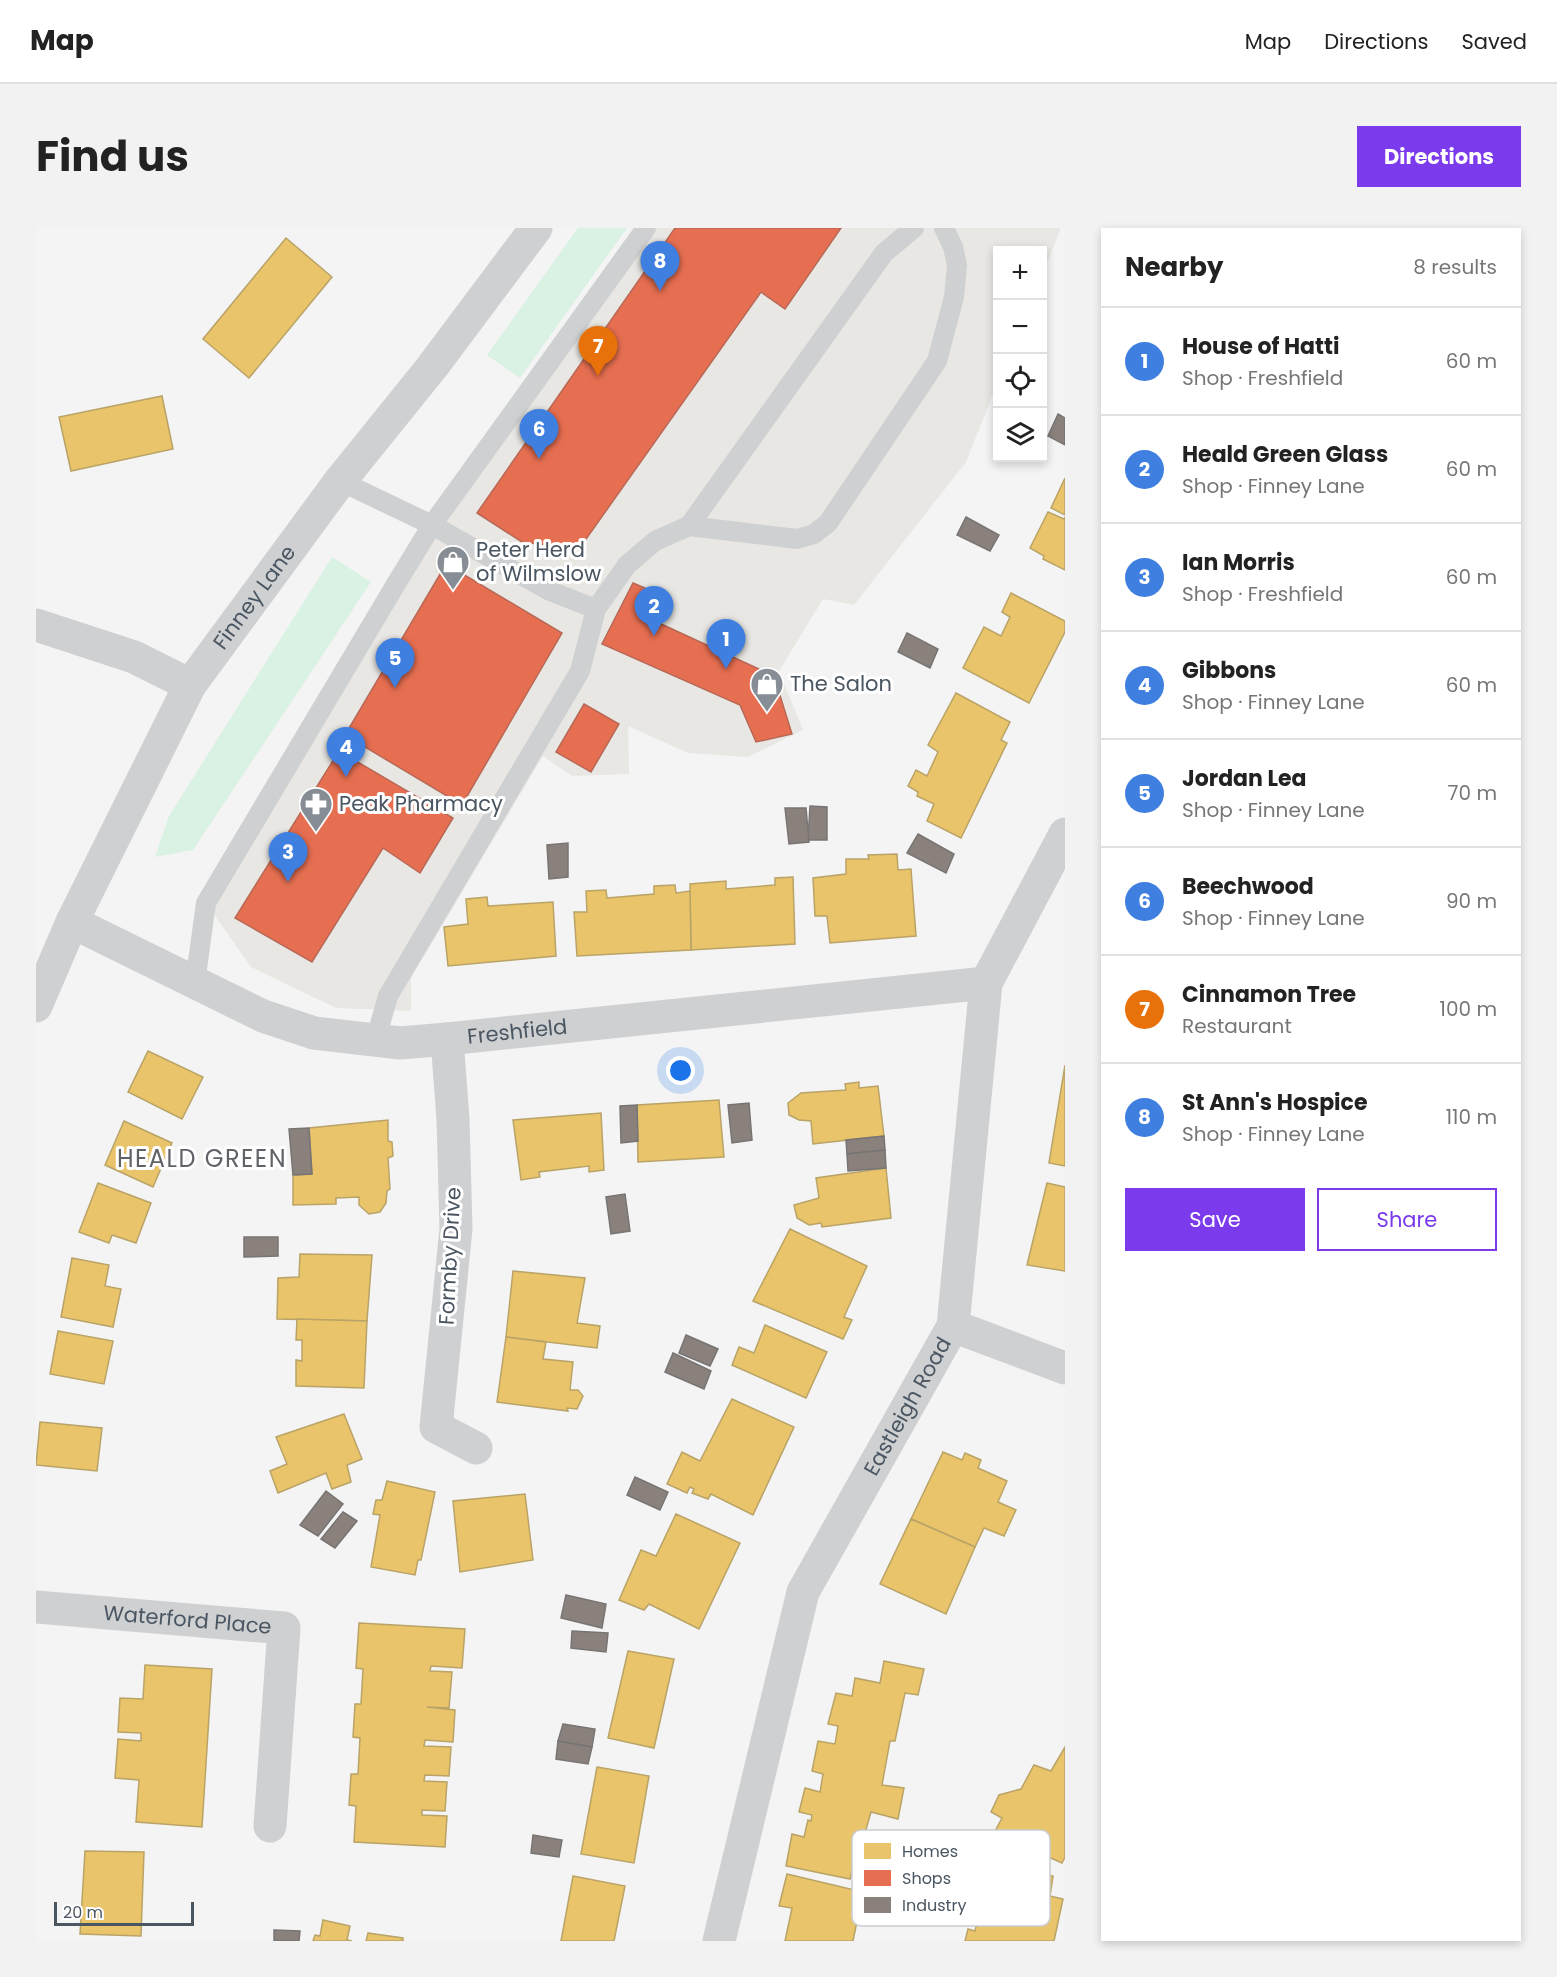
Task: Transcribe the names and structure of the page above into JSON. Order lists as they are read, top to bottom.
{
  "streets": {
    "street": [
      "Finney Lane",
      "Freshfield",
      "Formby Drive",
      "Eastleigh Road",
      "Waterford Place"
    ]
  },
  "crossings": [
    ["Finney Lane", "Freshfield"],
    ["Freshfield", "Formby Drive"],
    ["Freshfield", "Eastleigh Road"]
  ],
  "districts": ["HEALD GREEN"],
  "places": {
    "shop": ["Peter Herd of Wilmslow", "The Salon"],
    "pharmacy": ["Peak Pharmacy"]
  },
  "legend": ["Homes", "Shops", "Industry"],
  "scale_bar": "20 m",
  "page": {
    "header": "Map",
    "nav": ["Map", "Directions", "Saved"],
    "title": "Find us",
    "buttons": [
      "Directions",
      ["Save", "Share"]
    ],
    "heading": ["Nearby", "8 results"],
    "pins": [
      "8",
      "7",
      "6",
      "2",
      "1",
      "5",
      "4",
      "3"
    ],
    "map_buttons": ["+", "−"],
    "list": [
      {
        "mark": "1",
        "name": "House of Hatti",
        "note": "Shop · Freshfield",
        "value": "60 m"
      },
      {
        "mark": "2",
        "name": "Heald Green Glass",
        "note": "Shop · Finney Lane",
        "value": "60 m"
      },
      {
        "mark": "3",
        "name": "Ian Morris",
        "note": "Shop · Freshfield",
        "value": "60 m"
      },
      {
        "mark": "4",
        "name": "Gibbons",
        "note": "Shop · Finney Lane",
        "value": "60 m"
      },
      {
        "mark": "5",
        "name": "Jordan Lea",
        "note": "Shop · Finney Lane",
        "value": "70 m"
      },
      {
        "mark": "6",
        "name": "Beechwood",
        "note": "Shop · Finney Lane",
        "value": "90 m"
      },
      {
        "mark": "7",
        "name": "Cinnamon Tree",
        "note": "Restaurant",
        "value": "100 m"
      },
      {
        "mark": "8",
        "name": "St Ann's Hospice",
        "note": "Shop · Finney Lane",
        "value": "110 m"
      }
    ],
    "scale": "20 m"
  }
}
